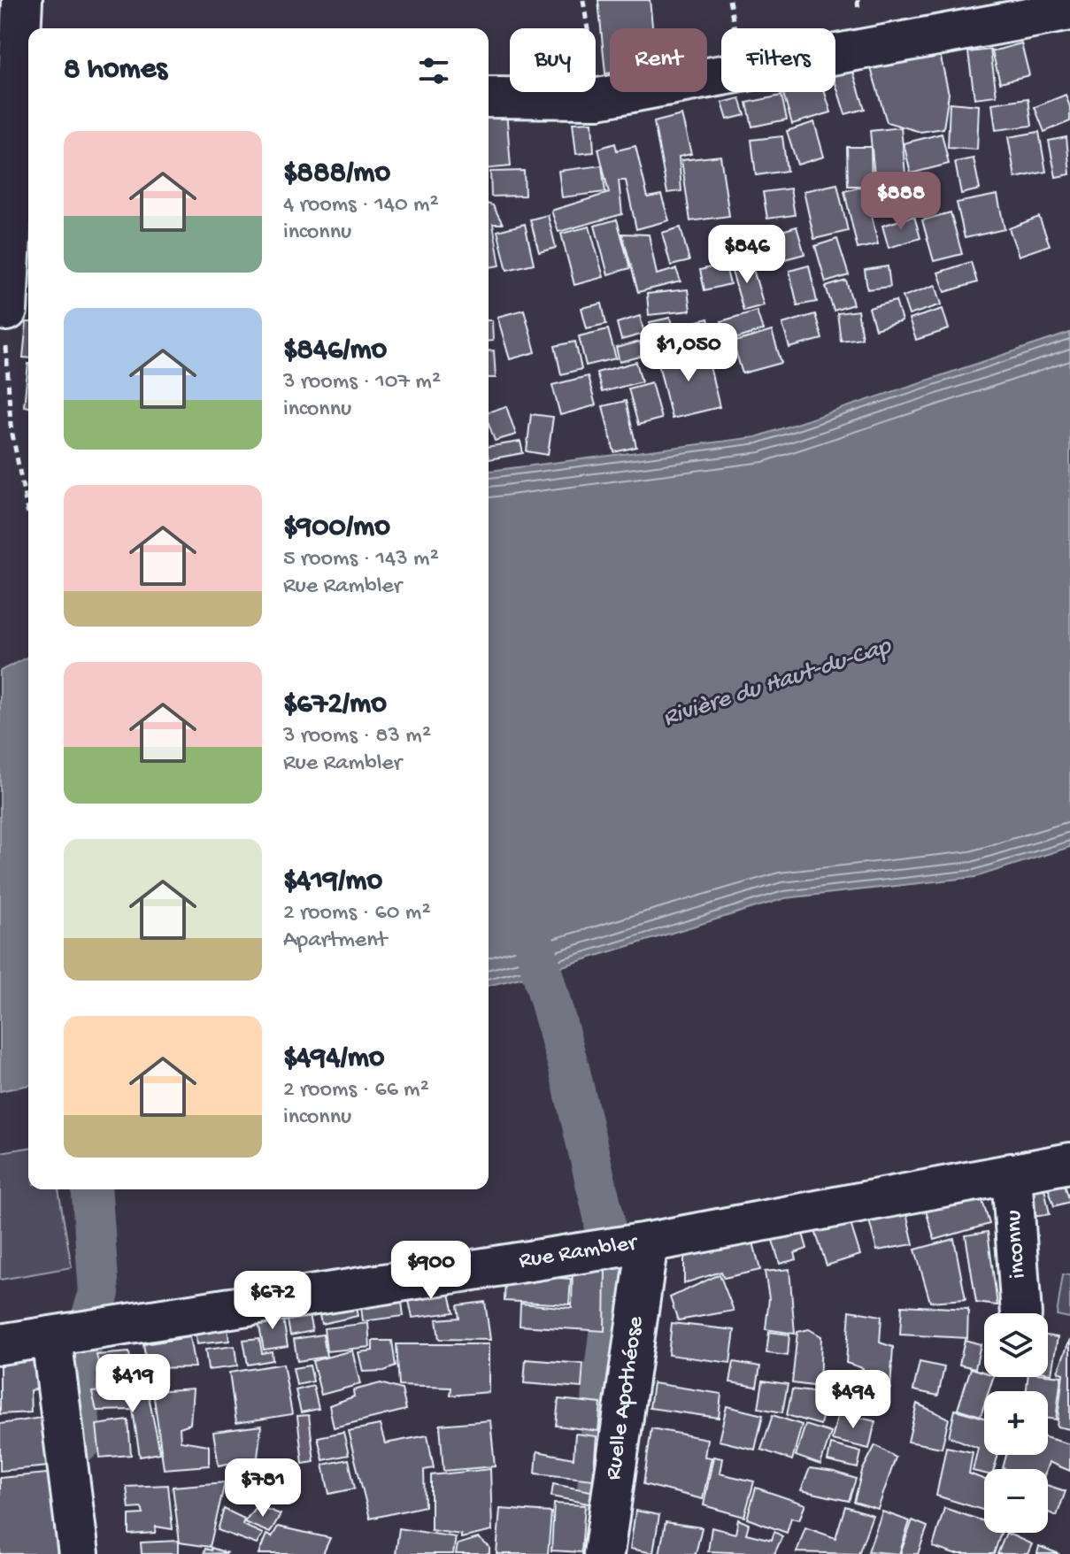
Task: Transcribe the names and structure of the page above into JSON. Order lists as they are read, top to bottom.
{
  "streets": {
    "street": ["inconnu", "Rue Rambler", "Ruelle Apothéose"]
  },
  "crossings": [
    ["inconnu", "Rue Rambler"],
    ["Rue Rambler", "Ruelle Apothéose"]
  ],
  "water": ["Rivière du Haut-du-Cap"],
  "page": {
    "chip": ["Buy", "Rent", "Filters"],
    "heading": "8 homes",
    "list": [
      {
        "name": "$888/mo",
        "note": "4 rooms · 140 m² · inconnu"
      },
      {
        "name": "$846/mo",
        "note": "3 rooms · 107 m² · inconnu"
      },
      {
        "name": "$900/mo",
        "note": "5 rooms · 143 m² · Rue Rambler"
      },
      {
        "name": "$672/mo",
        "note": "3 rooms · 83 m² · Rue Rambler"
      },
      {
        "name": "$419/mo",
        "note": "2 rooms · 60 m² · Apartment"
      },
      {
        "name": "$494/mo",
        "note": "2 rooms · 66 m² · inconnu"
      }
    ],
    "price": [
      "$888",
      "$846",
      "$1,050",
      "$900",
      "$672",
      "$419",
      "$494",
      "$781"
    ],
    "map_buttons": ["+", "−"]
  }
}
